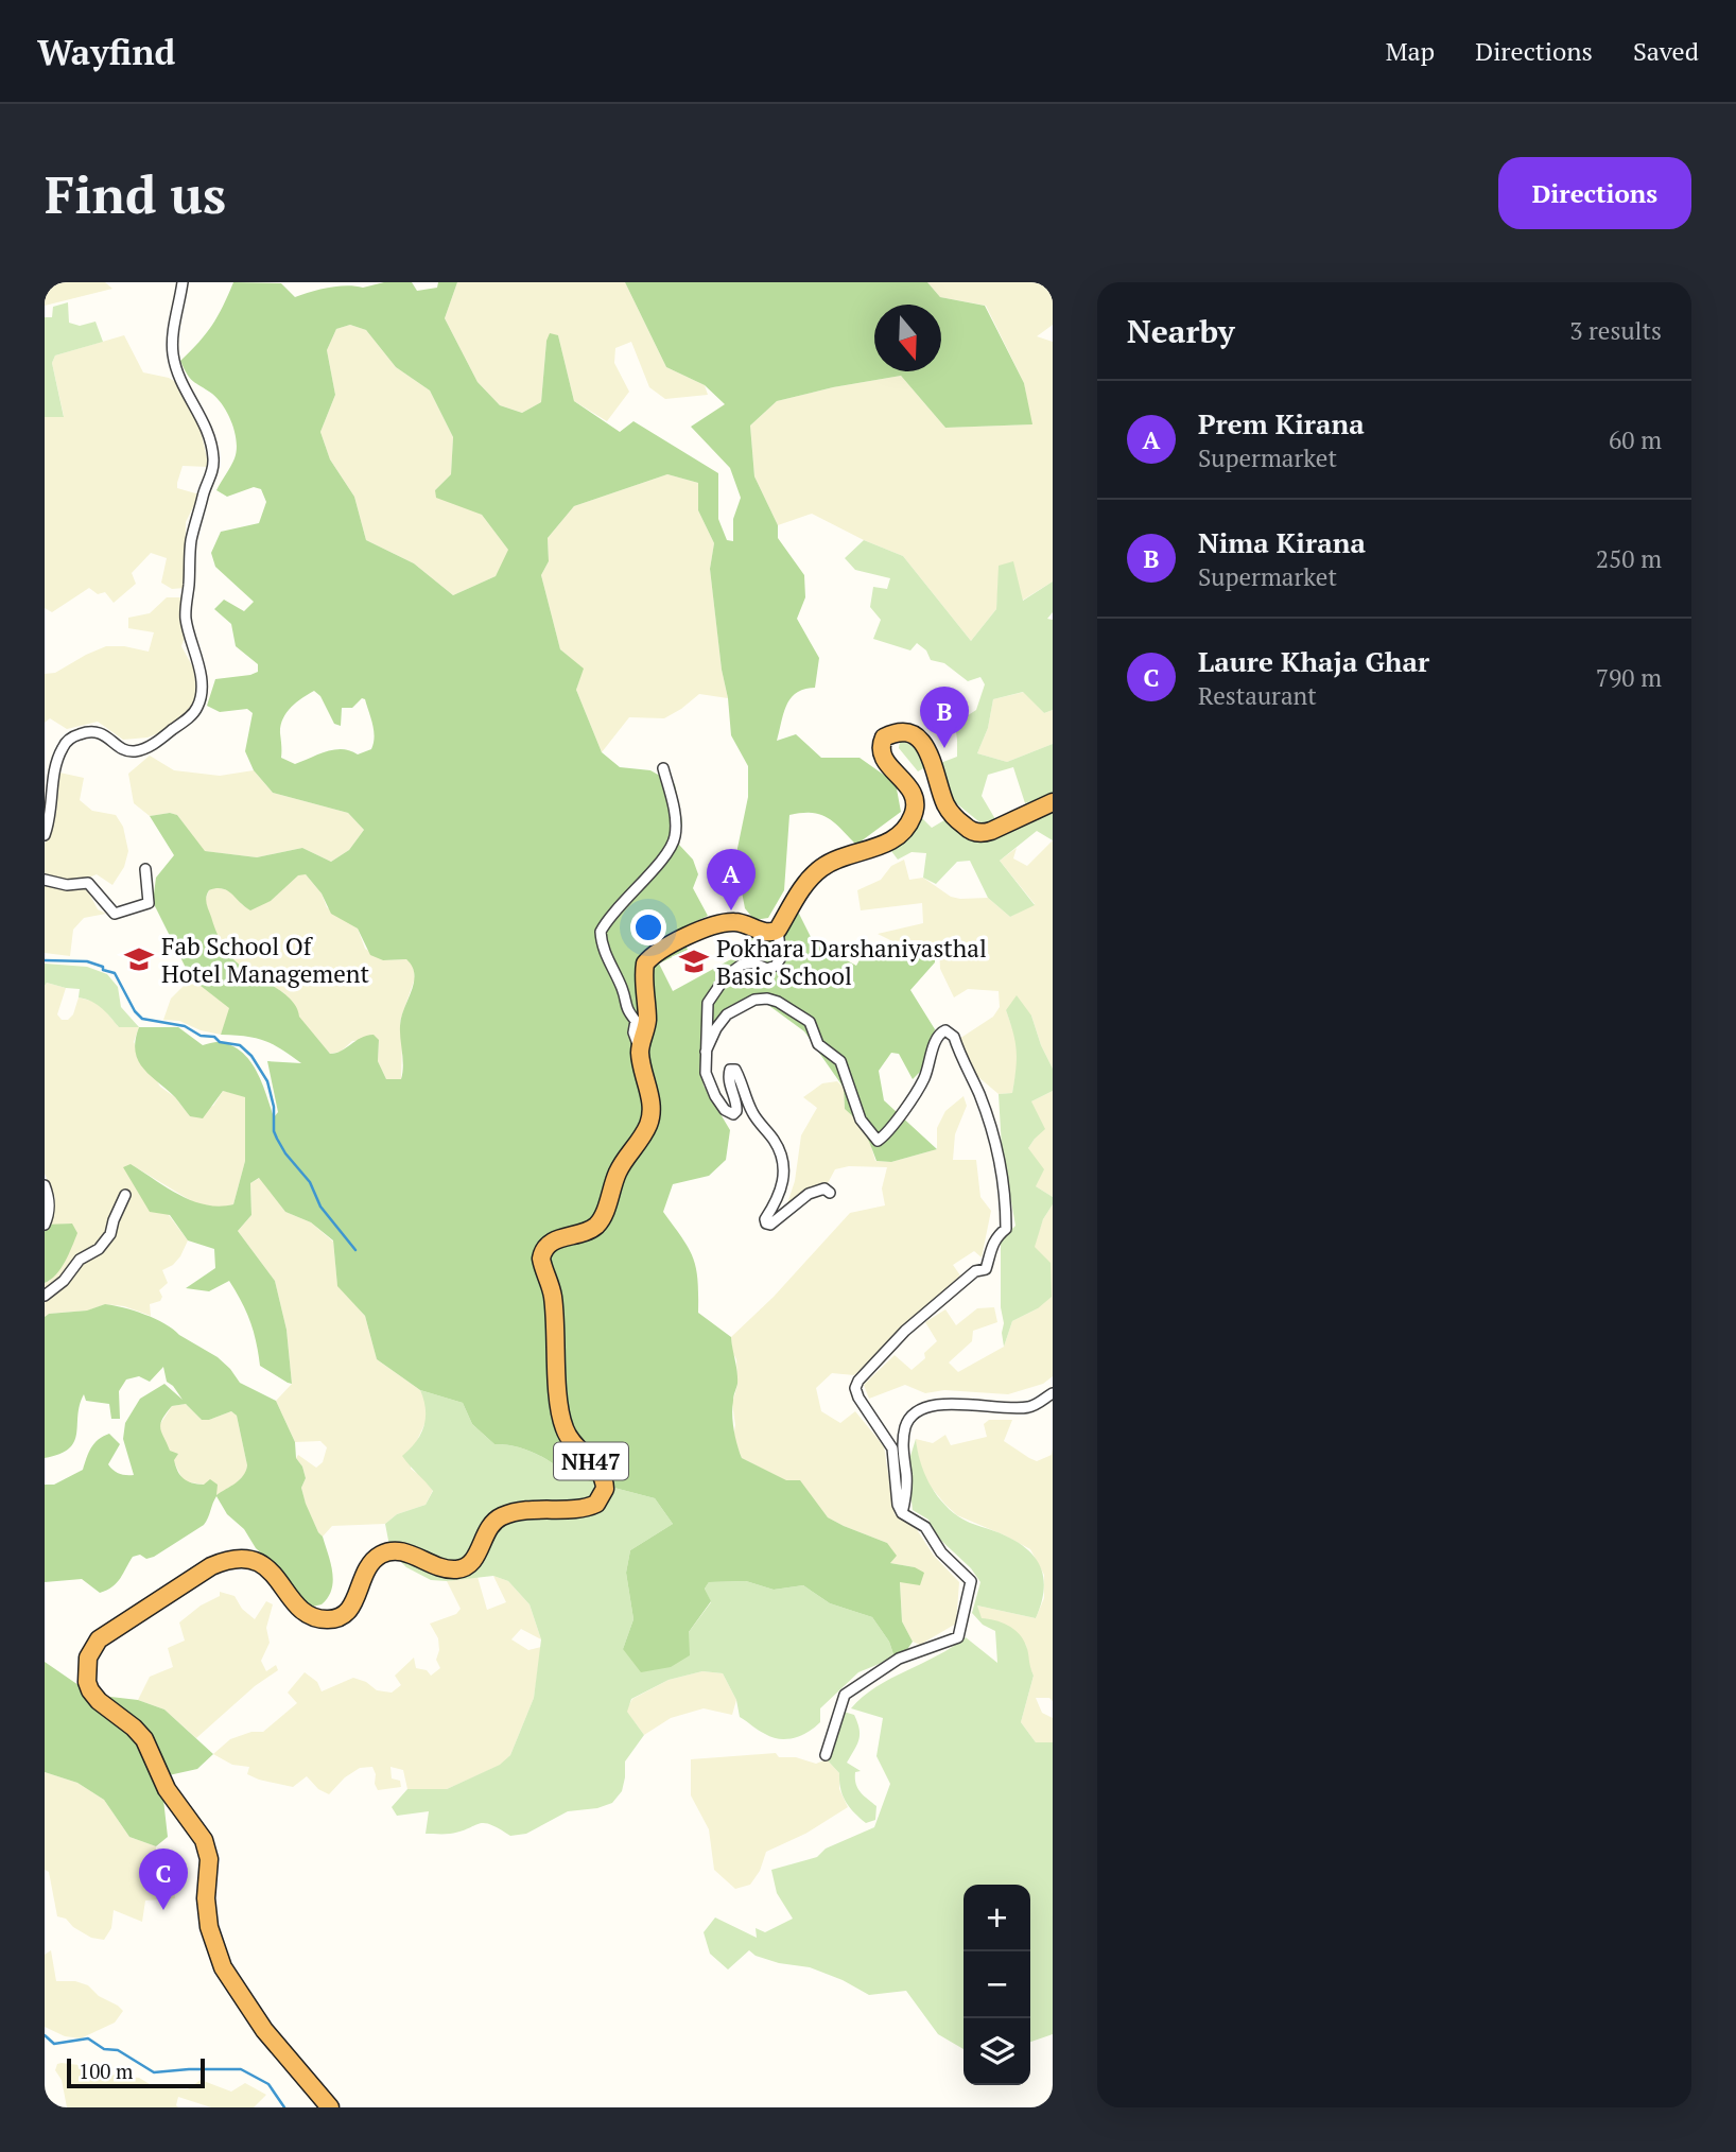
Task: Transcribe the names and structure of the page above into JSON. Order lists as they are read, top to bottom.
{
  "streets": {
    "highway": ["NH47"]
  },
  "places": {
    "school or university": ["Fab School Of Hotel Management", "Pokhara Darshaniyasthal Basic School"]
  },
  "scale_bar": "100 m",
  "north": "bottom",
  "page": {
    "header": "Wayfind",
    "nav": ["Map", "Directions", "Saved"],
    "buttons": "Directions",
    "title": "Find us",
    "heading": ["Nearby", "3 results"],
    "list": [
      {
        "mark": "A",
        "name": "Prem Kirana",
        "note": "Supermarket",
        "value": "60 m"
      },
      {
        "mark": "B",
        "name": "Nima Kirana",
        "note": "Supermarket",
        "value": "250 m"
      },
      {
        "mark": "C",
        "name": "Laure Khaja Ghar",
        "note": "Restaurant",
        "value": "790 m"
      }
    ],
    "pins": ["B", "A", "C"],
    "map_buttons": ["+", "−"],
    "scale": "100 m"
  }
}
